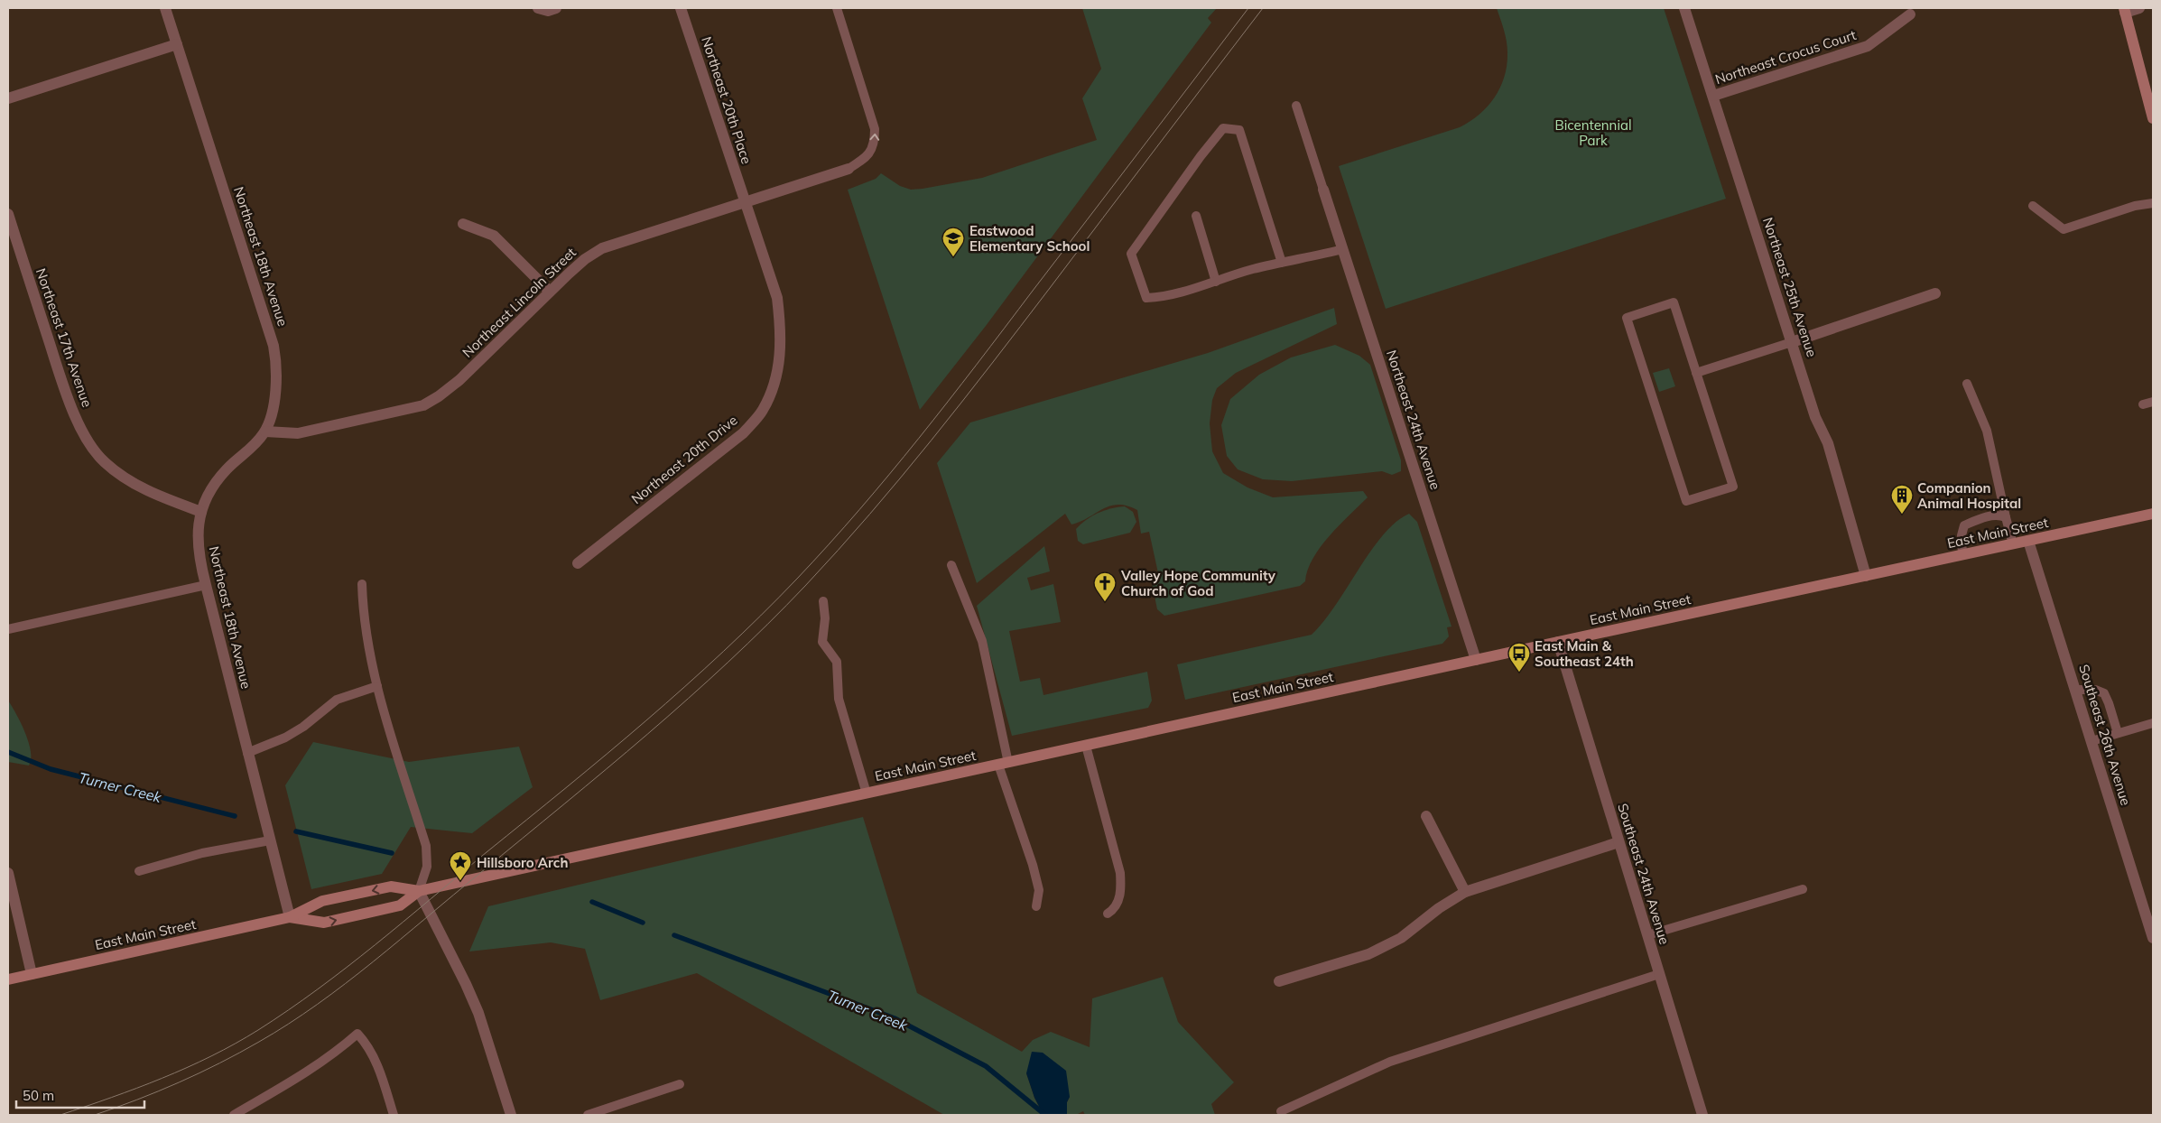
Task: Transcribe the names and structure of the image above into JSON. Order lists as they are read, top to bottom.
{
  "streets": {
    "main road": ["East Main Street"],
    "street": [
      "Northeast Crocus Court",
      "Northeast 20th Place",
      "Northeast 18th Avenue",
      "Northeast 25th Avenue",
      "Northeast Lincoln Street",
      "Northeast 17th Avenue",
      "Northeast 24th Avenue",
      "Northeast 20th Drive",
      "Southeast 26th Avenue",
      "Southeast 24th Avenue"
    ]
  },
  "crossings": [
    ["Northeast Crocus Court", "Northeast 25th Avenue"],
    ["Northeast 20th Place", "Northeast Lincoln Street"],
    ["Northeast 20th Place", "Northeast 20th Drive"],
    ["Northeast 18th Avenue", "Northeast Lincoln Street"],
    ["Northeast 18th Avenue", "Northeast 17th Avenue"],
    ["Northeast 18th Avenue", "East Main Street"],
    ["Northeast 25th Avenue", "East Main Street"],
    ["Northeast Lincoln Street", "Northeast 20th Drive"],
    ["Northeast 24th Avenue", "East Main Street"],
    ["East Main Street", "Southeast 26th Avenue"],
    ["East Main Street", "Southeast 24th Avenue"]
  ],
  "water": ["Turner Creek"],
  "parks": ["Bicentennial Park"],
  "places": {
    "school or university": ["Eastwood Elementary School"],
    "building": ["Companion Animal Hospital"],
    "church": ["Valley Hope Community Church of God"],
    "bus stop": ["East Main & Southeast 24th"],
    "place": ["Hillsboro Arch"]
  },
  "scale_bar": "50 m"
}
